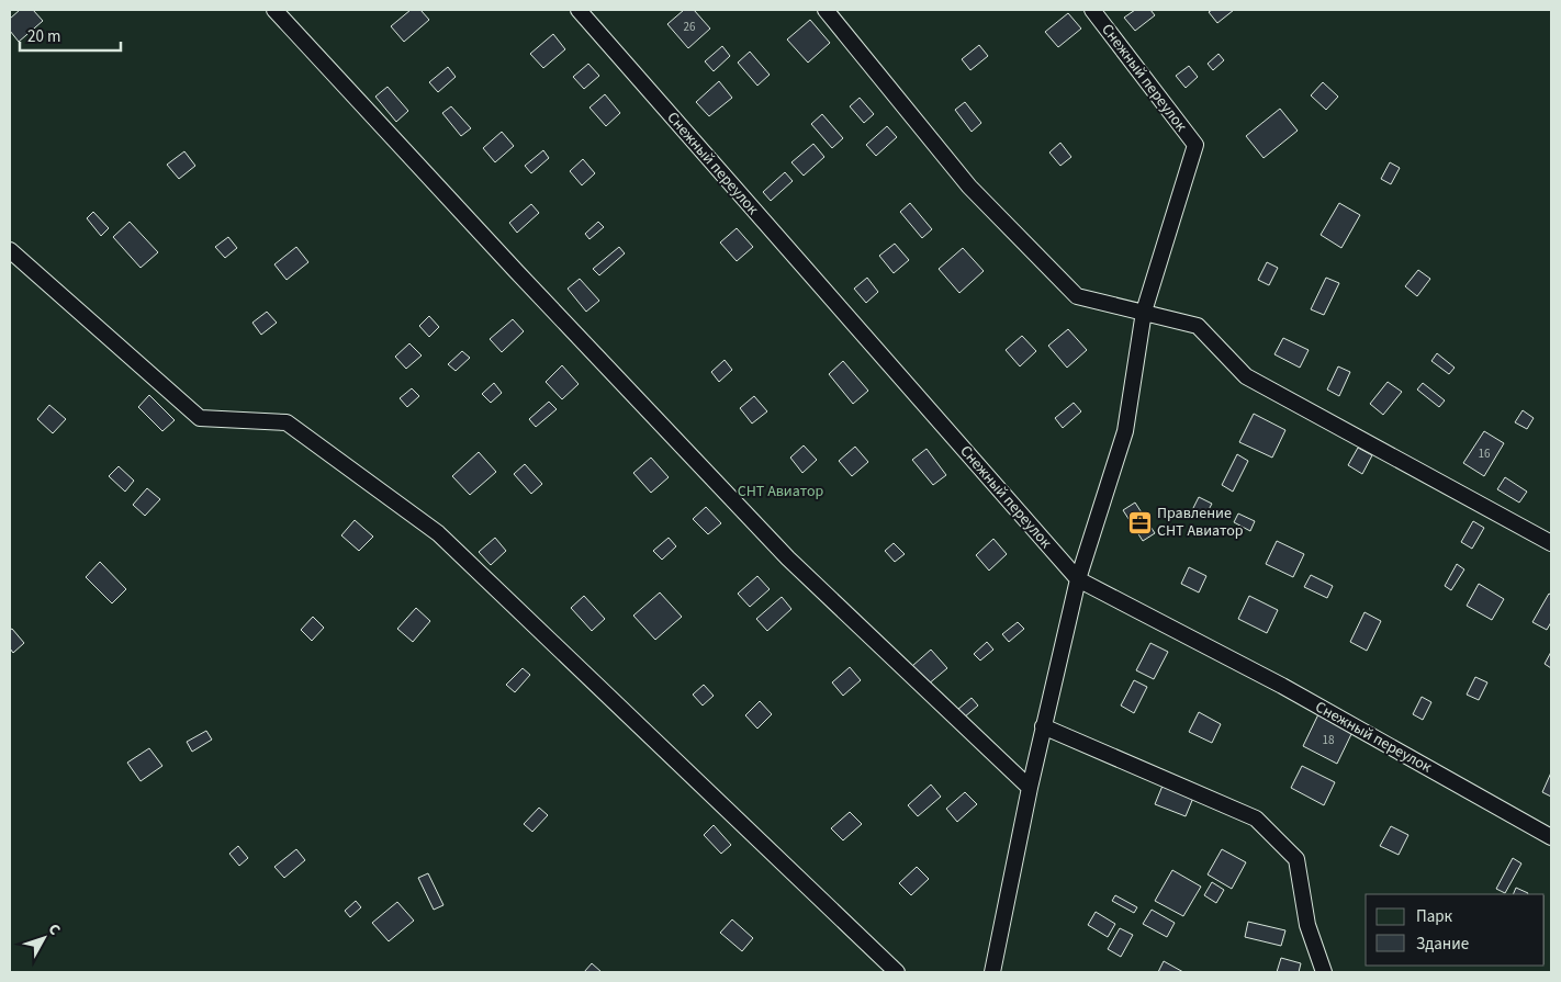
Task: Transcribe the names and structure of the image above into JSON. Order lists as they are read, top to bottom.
{
  "streets": {
    "lane": ["Снежный переулок"]
  },
  "parks": ["СНТ Авиатор"],
  "places": {
    "office": ["Правление СНТ Авиатор"]
  },
  "house_numbers": ["26", "16", "18"],
  "legend": ["Парк", "Здание"],
  "scale_bar": "20 m",
  "north": "top right"
}
